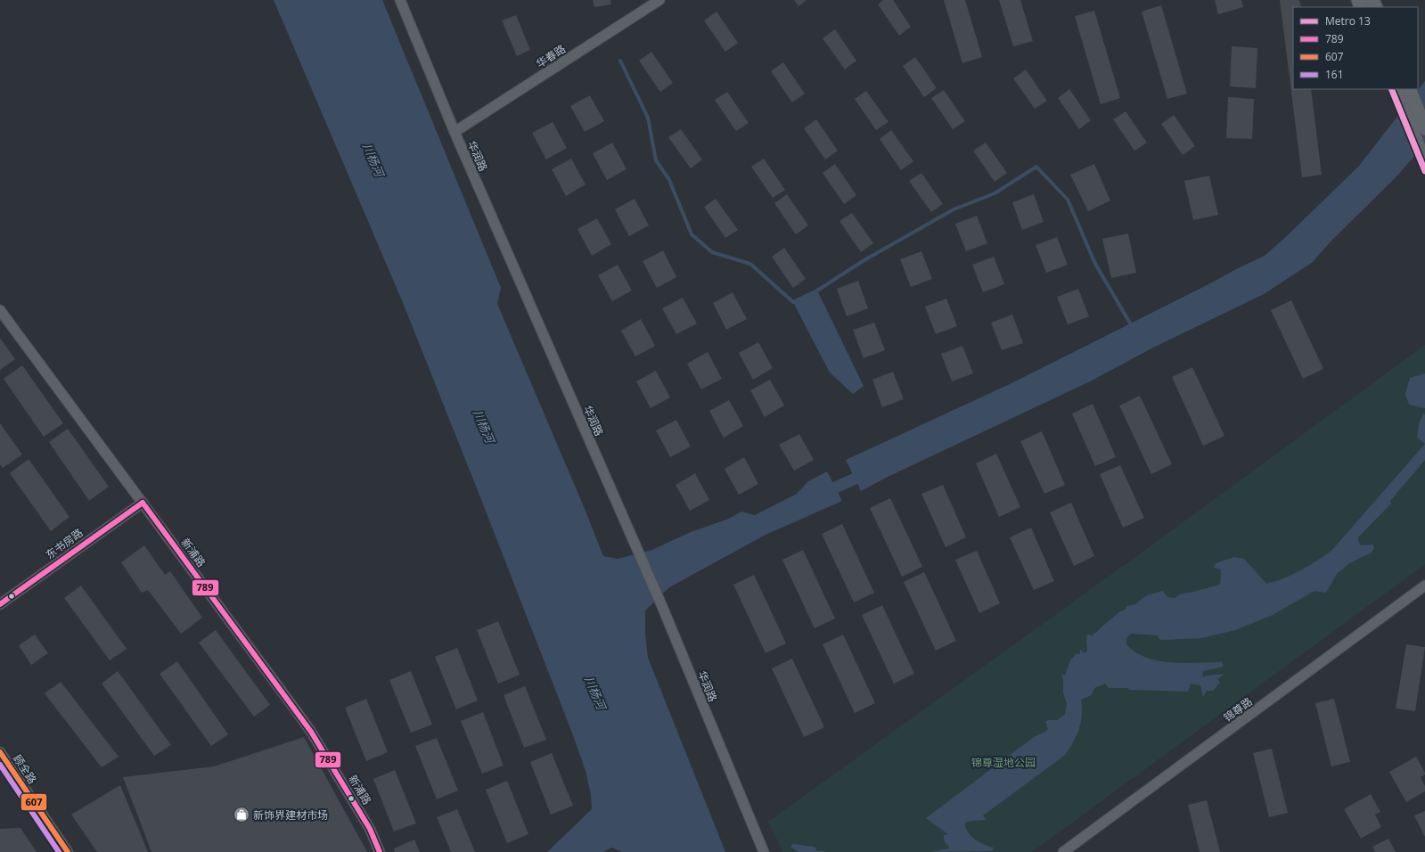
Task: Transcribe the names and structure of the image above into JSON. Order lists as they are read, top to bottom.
{
  "streets": {
    "street": [
      "华春路",
      "华润路",
      "东书房路",
      "新浦路",
      "锦尊路",
      "顾全路"
    ]
  },
  "crossings": [
    ["华春路", "华润路"],
    ["东书房路", "新浦路"]
  ],
  "water": ["川杨河"],
  "parks": ["锦尊湿地公园"],
  "places": {
    "shop": ["新饰界建材市场"]
  },
  "lines": [
    "metro line 13",
    "transit line 789",
    "transit line 607",
    "transit line 161"
  ],
  "legend": [
    "Metro 13",
    "789",
    "607",
    "161"
  ]
}
